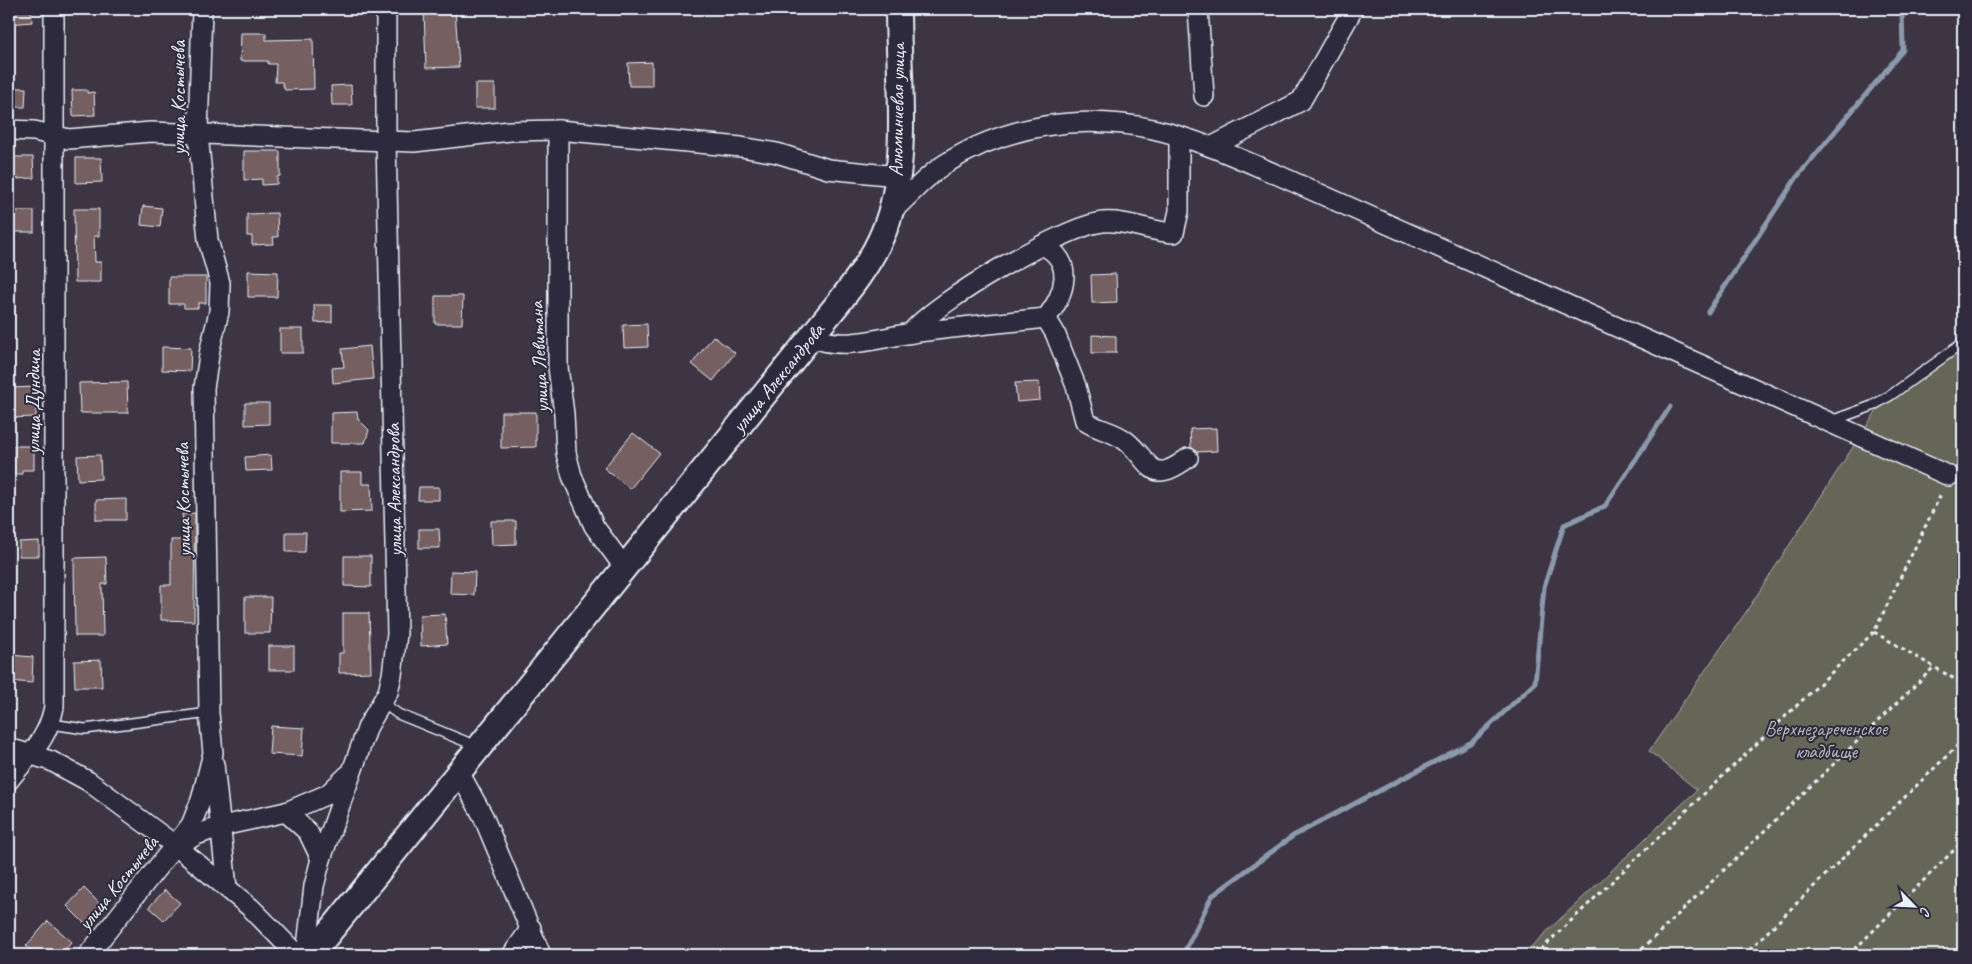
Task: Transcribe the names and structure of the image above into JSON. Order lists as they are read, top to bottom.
{
  "streets": {
    "street": [
      "улица Костычева",
      "Алюминиевая улица",
      "улица Левитана",
      "улица Александрова",
      "улица Дундича"
    ]
  },
  "crossings": [
    ["Алюминиевая улица", "улица Александрова"],
    ["улица Левитана", "улица Александрова"]
  ],
  "parks": ["Верхнезареченское кладбище"],
  "north": "bottom right"
}
